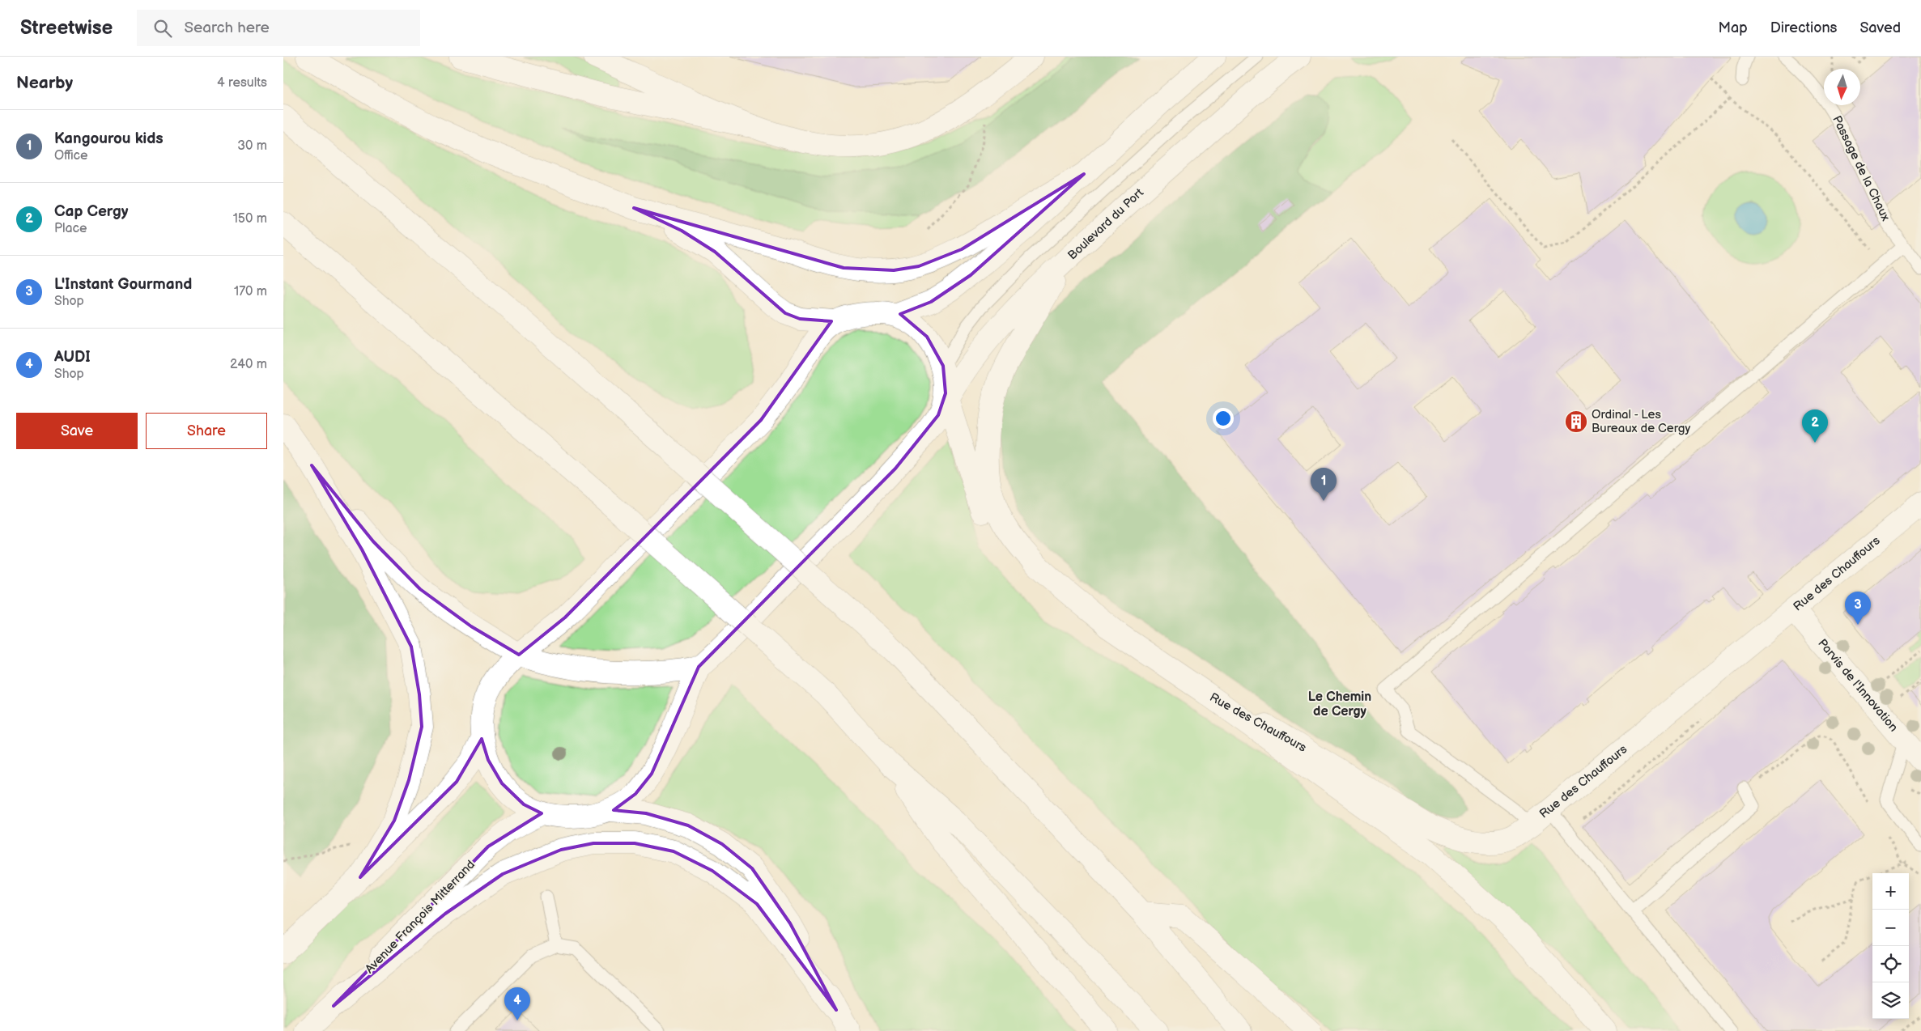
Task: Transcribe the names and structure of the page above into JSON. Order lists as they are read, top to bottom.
{
  "streets": {
    "main road": [
      "Boulevard du Port",
      "Rue des Chauffours",
      "Parvis de l'Innovation",
      "Avenue François Mitterrand"
    ],
    "lane": ["Passage de la Chaux"]
  },
  "crossings": [
    ["Rue des Chauffours", "Parvis de l'Innovation"]
  ],
  "districts": ["Le Chemin de Cergy"],
  "places": {
    "building": ["Ordinal - Les Bureaux de Cergy"]
  },
  "north": "bottom",
  "page": {
    "header": "Streetwise",
    "search": "Search here",
    "nav": ["Map", "Directions", "Saved"],
    "heading": ["Nearby", "4 results"],
    "list": [
      {
        "mark": "1",
        "name": "Kangourou kids",
        "note": "Office",
        "value": "30 m"
      },
      {
        "mark": "2",
        "name": "Cap Cergy",
        "note": "Place",
        "value": "150 m"
      },
      {
        "mark": "3",
        "name": "L'Instant Gourmand",
        "note": "Shop",
        "value": "170 m"
      },
      {
        "mark": "4",
        "name": "AUDI",
        "note": "Shop",
        "value": "240 m"
      }
    ],
    "buttons": ["Save", "Share"],
    "pins": [
      "2",
      "1",
      "3",
      "4"
    ],
    "map_buttons": ["+", "−"]
  }
}
